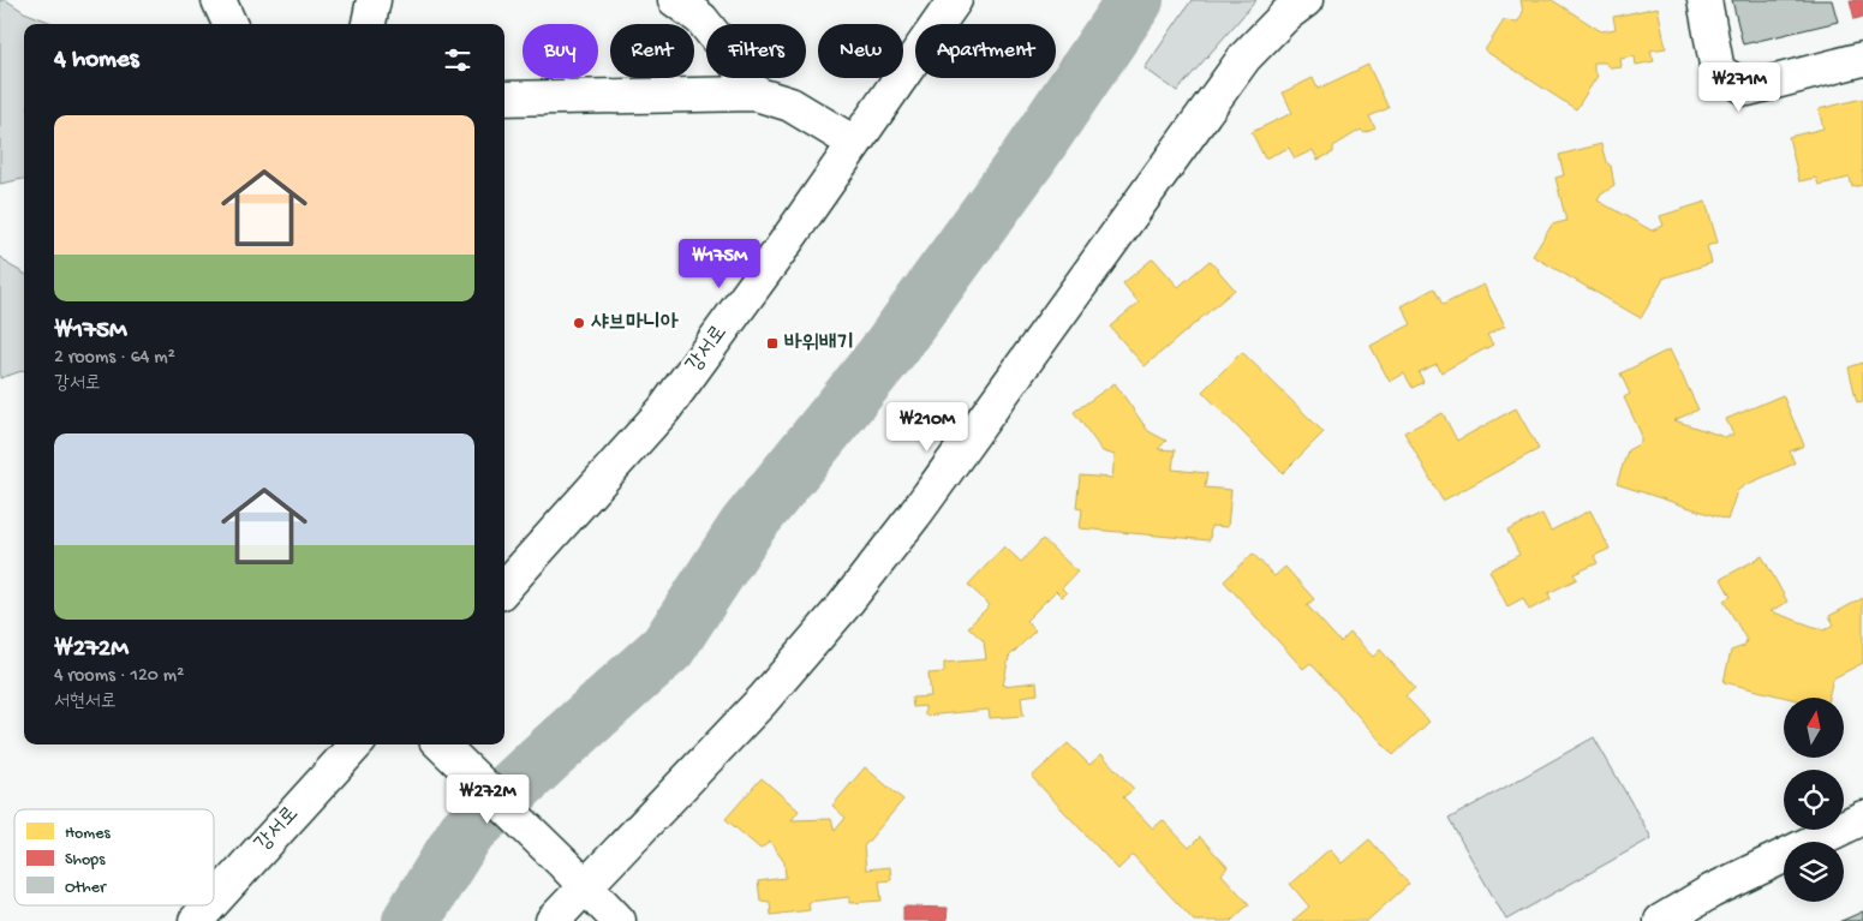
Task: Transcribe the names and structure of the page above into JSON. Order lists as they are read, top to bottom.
{
  "streets": {
    "street": ["강서로"]
  },
  "places": {
    "other": ["샤브마니아"],
    "transit": ["바위배기"]
  },
  "legend": ["Homes", "Shops", "Other"],
  "north": "top",
  "page": {
    "chip": [
      "Buy",
      "Rent",
      "Filters",
      "New",
      "Apartment"
    ],
    "heading": "4 homes",
    "price": [
      "₩271M",
      "₩175M",
      "₩210M",
      "₩272M"
    ],
    "list": [
      {
        "name": "₩175M",
        "note": "2 rooms · 64 m² · 강서로"
      },
      {
        "name": "₩272M",
        "note": "4 rooms · 120 m² · 서현서로"
      }
    ]
  }
}
